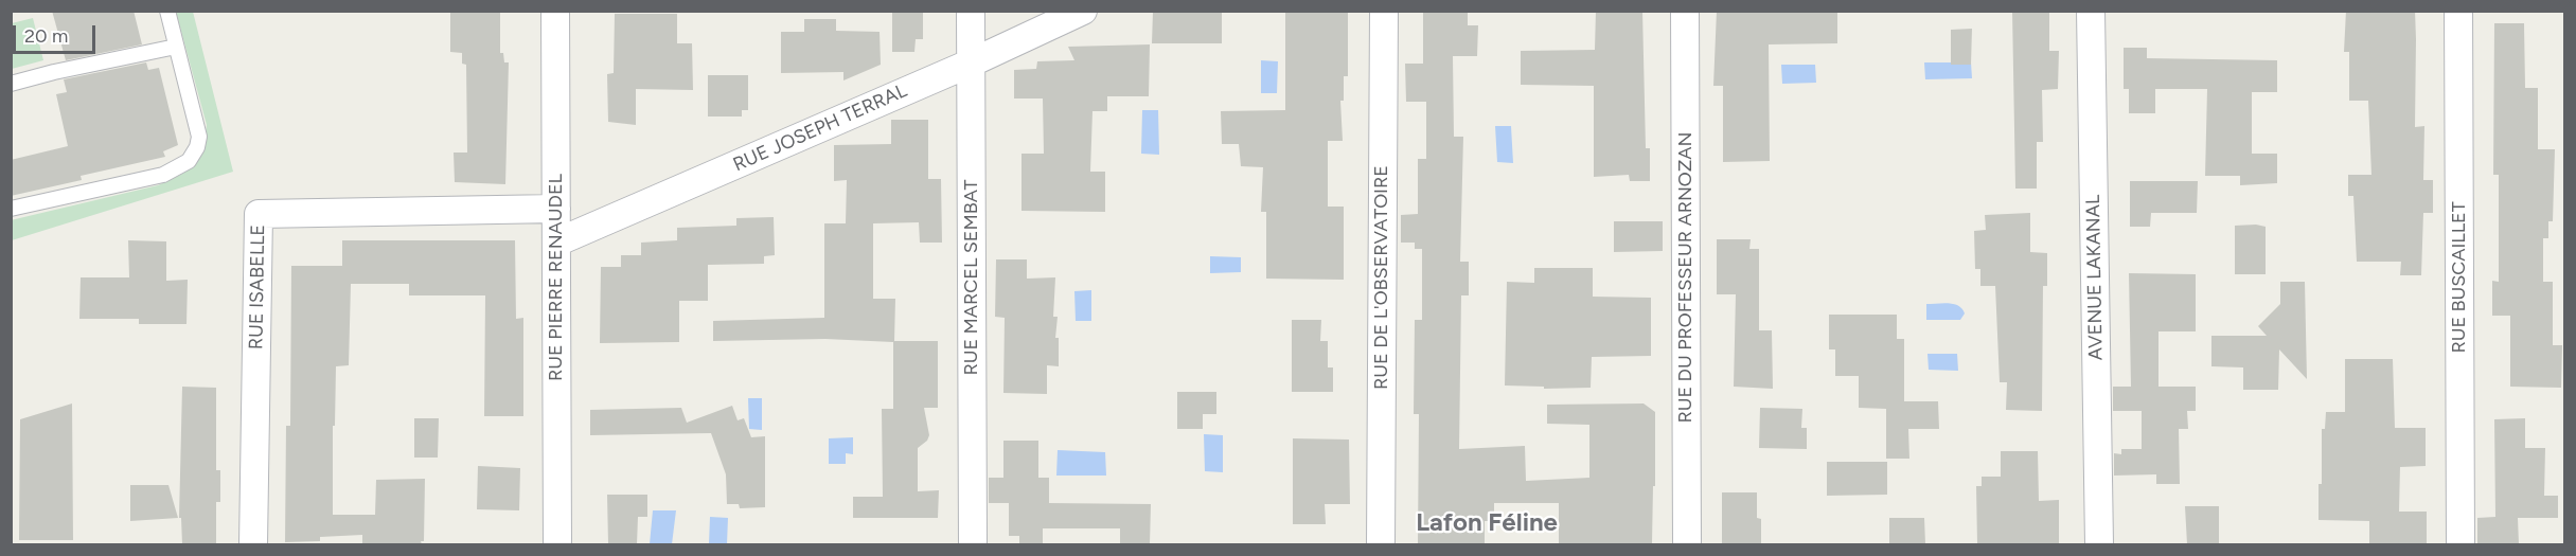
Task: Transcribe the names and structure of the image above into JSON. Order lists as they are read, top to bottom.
{
  "streets": {
    "street": [
      "RUE JOSEPH TERRAL",
      "RUE PIERRE RENAUDEL",
      "RUE MARCEL SEMBAT",
      "RUE DE L'OBSERVATOIRE",
      "RUE DU PROFESSEUR ARNOZAN",
      "AVENUE LAKANAL",
      "RUE BUSCAILLET",
      "RUE ISABELLE"
    ]
  },
  "crossings": [
    ["RUE JOSEPH TERRAL", "RUE PIERRE RENAUDEL"],
    ["RUE JOSEPH TERRAL", "RUE MARCEL SEMBAT"],
    ["RUE PIERRE RENAUDEL", "RUE ISABELLE"]
  ],
  "districts": ["Lafon Féline"],
  "scale_bar": "20 m"
}
